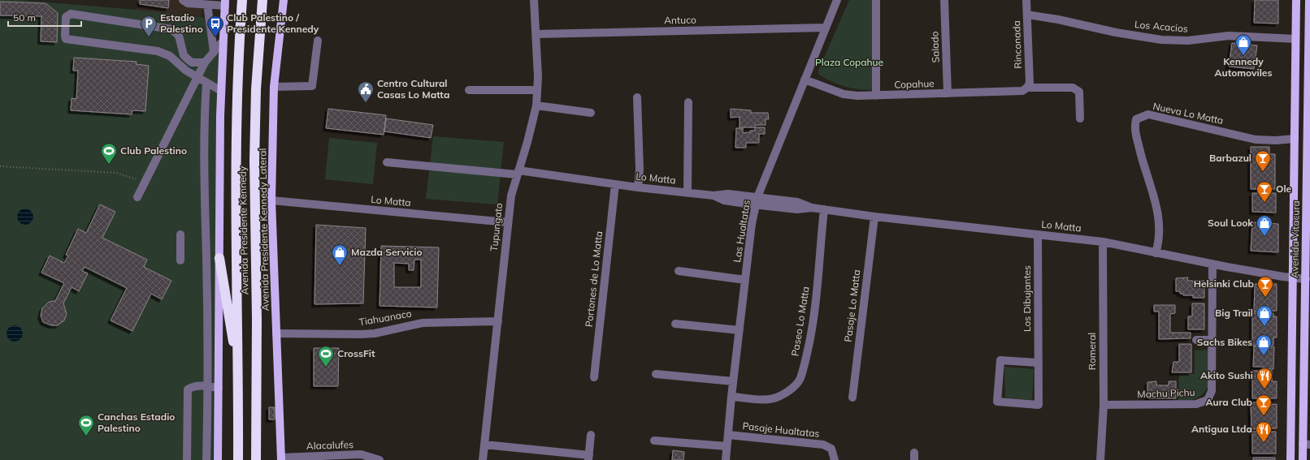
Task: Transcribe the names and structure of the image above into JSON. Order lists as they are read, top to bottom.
{
  "streets": {
    "highway": ["Avenida Presidente Kennedy"],
    "main road": ["Avenida Presidente Kennedy Lateral", "Avenida Vitacura"],
    "street": [
      "Antuco",
      "Los Acacios",
      "Rinconada",
      "Salado",
      "Copahue",
      "Nueva Lo Matta",
      "Lo Matta",
      "Tupungato",
      "Las Hualtatas",
      "Portones de Lo Matta",
      "Los Dibujantes",
      "Pasaje Lo Matta",
      "Tiahuanaco",
      "Paseo Lo Matta",
      "Romeral",
      "Machu Pichu",
      "Pasaje Hualtatas",
      "Alacalufes"
    ]
  },
  "crossings": [
    ["Antuco", "Tupungato"],
    ["Antuco", "Las Hualtatas"],
    ["Los Acacios", "Rinconada"],
    ["Los Acacios", "Avenida Vitacura"],
    ["Rinconada", "Copahue"],
    ["Salado", "Copahue"],
    ["Copahue", "Las Hualtatas"],
    ["Nueva Lo Matta", "Lo Matta"],
    ["Nueva Lo Matta", "Avenida Vitacura"],
    ["Lo Matta", "Tupungato"],
    ["Lo Matta", "Avenida Presidente Kennedy Lateral"],
    ["Lo Matta", "Las Hualtatas"],
    ["Lo Matta", "Avenida Vitacura"],
    ["Lo Matta", "Portones de Lo Matta"],
    ["Lo Matta", "Los Dibujantes"],
    ["Lo Matta", "Pasaje Lo Matta"],
    ["Lo Matta", "Paseo Lo Matta"],
    ["Lo Matta", "Romeral"],
    ["Lo Matta", "Machu Pichu"],
    ["Tupungato", "Tiahuanaco"],
    ["Avenida Presidente Kennedy Lateral", "Tiahuanaco"],
    ["Avenida Presidente Kennedy Lateral", "Alacalufes"],
    ["Las Hualtatas", "Paseo Lo Matta"],
    ["Las Hualtatas", "Pasaje Hualtatas"],
    ["Romeral", "Machu Pichu"]
  ],
  "parks": ["Plaza Copahue"],
  "places": {
    "parking": ["Estadio Palestino"],
    "bus stop": ["Club Palestino / Presidente Kennedy"],
    "shop": [
      "Kennedy Automoviles",
      "Soul Look",
      "Mazda Servicio",
      "Big Trail",
      "Sachs Bikes"
    ],
    "public building": ["Centro Cultural Casas Lo Matta"],
    "sports": ["Club Palestino", "CrossFit", "Canchas Estadio Palestino"],
    "bar": [
      "Barbazul",
      "Ole",
      "Helsinki Club",
      "Aura Club"
    ],
    "restaurant": ["Akito Sushi", "Antigua Ltda"]
  },
  "scale_bar": "50 m"
}
